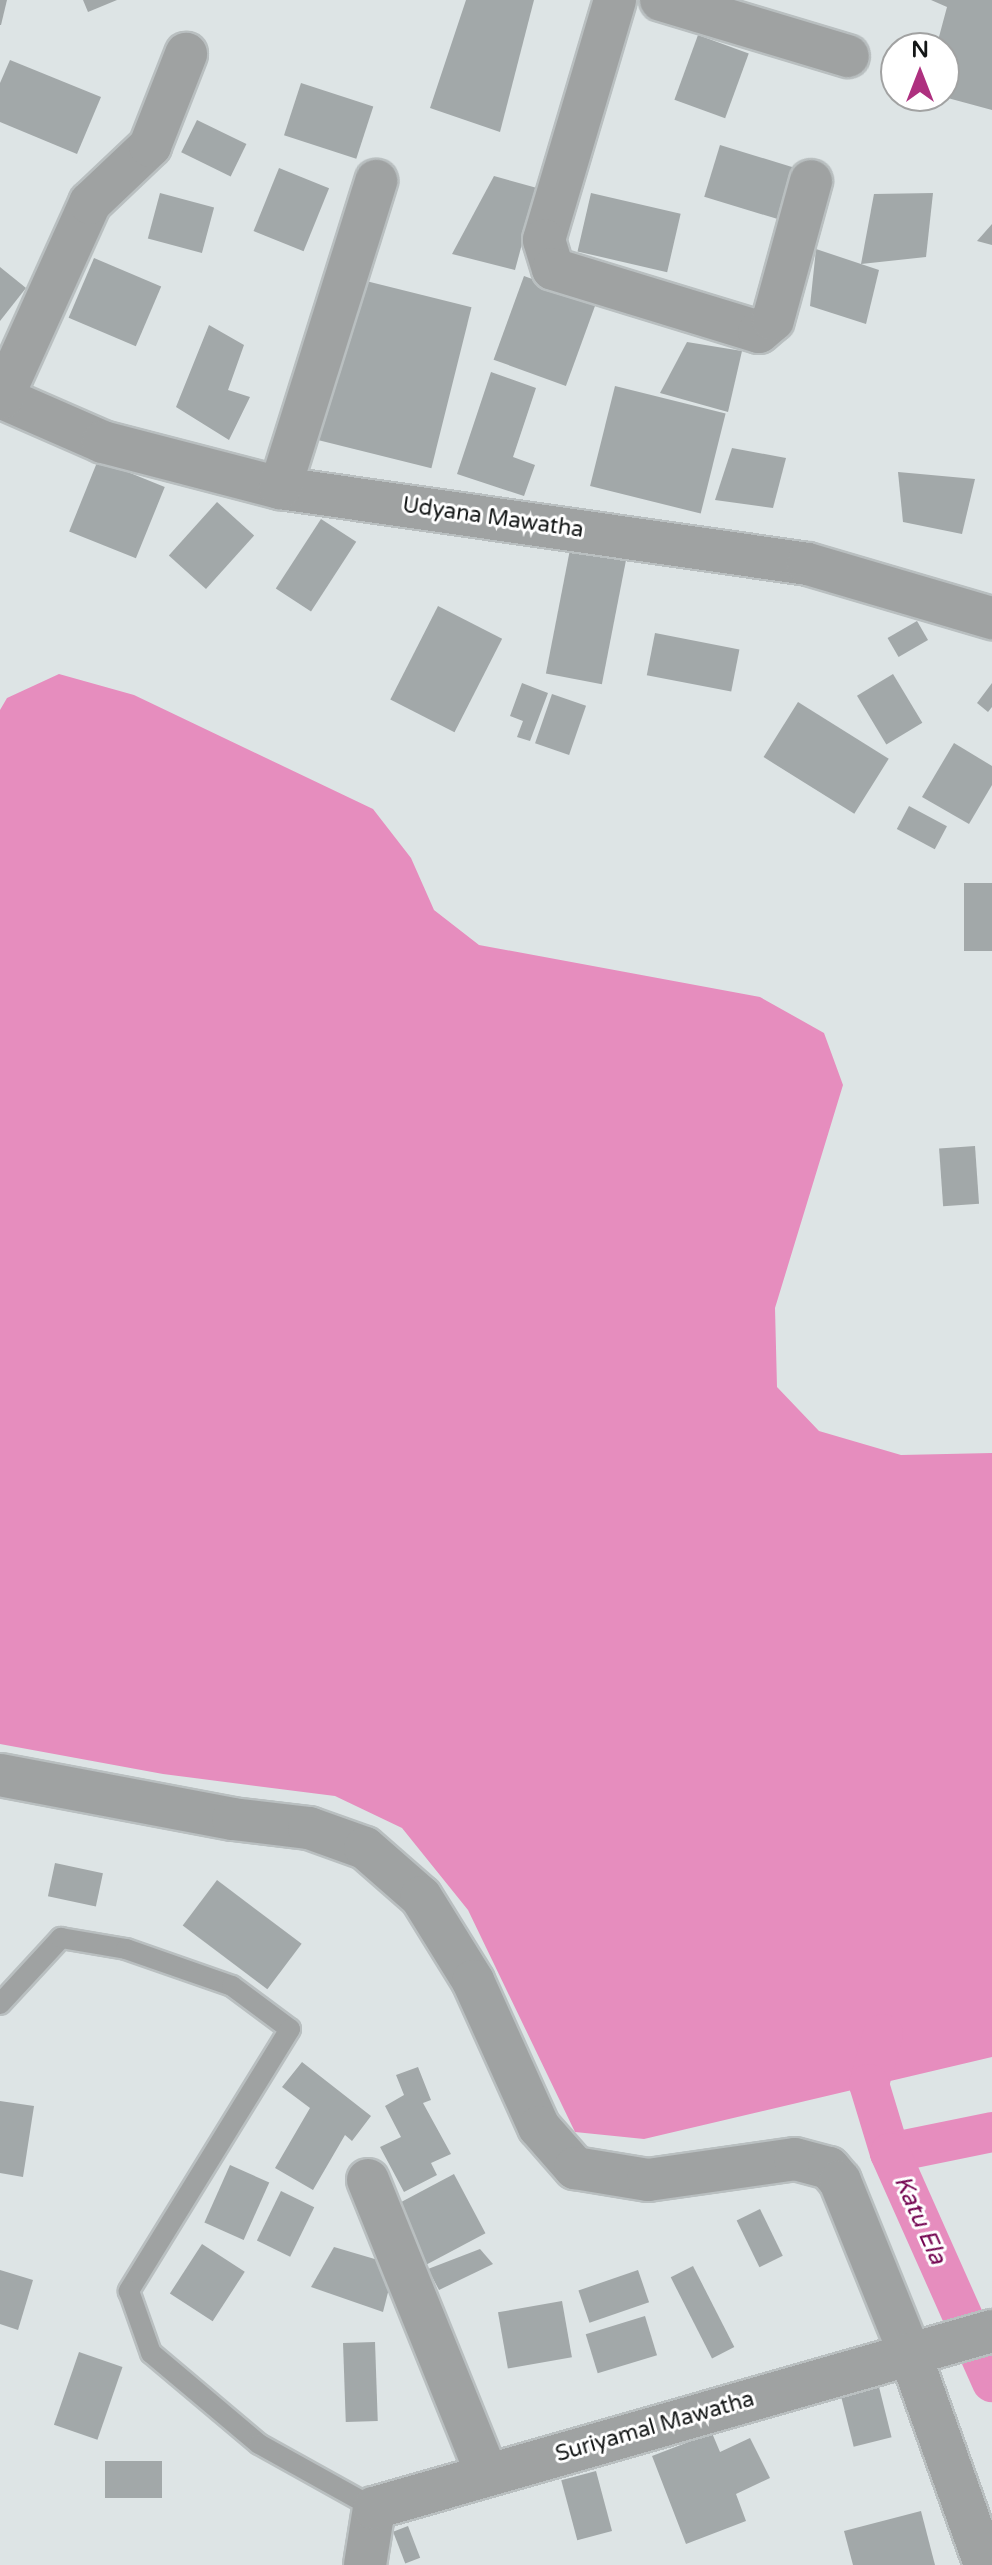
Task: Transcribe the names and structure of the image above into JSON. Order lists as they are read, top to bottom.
{
  "streets": {
    "street": ["Udyana Mawatha", "Suriyamal Mawatha"]
  },
  "water": ["Katu Ela"],
  "north": "top"
}
